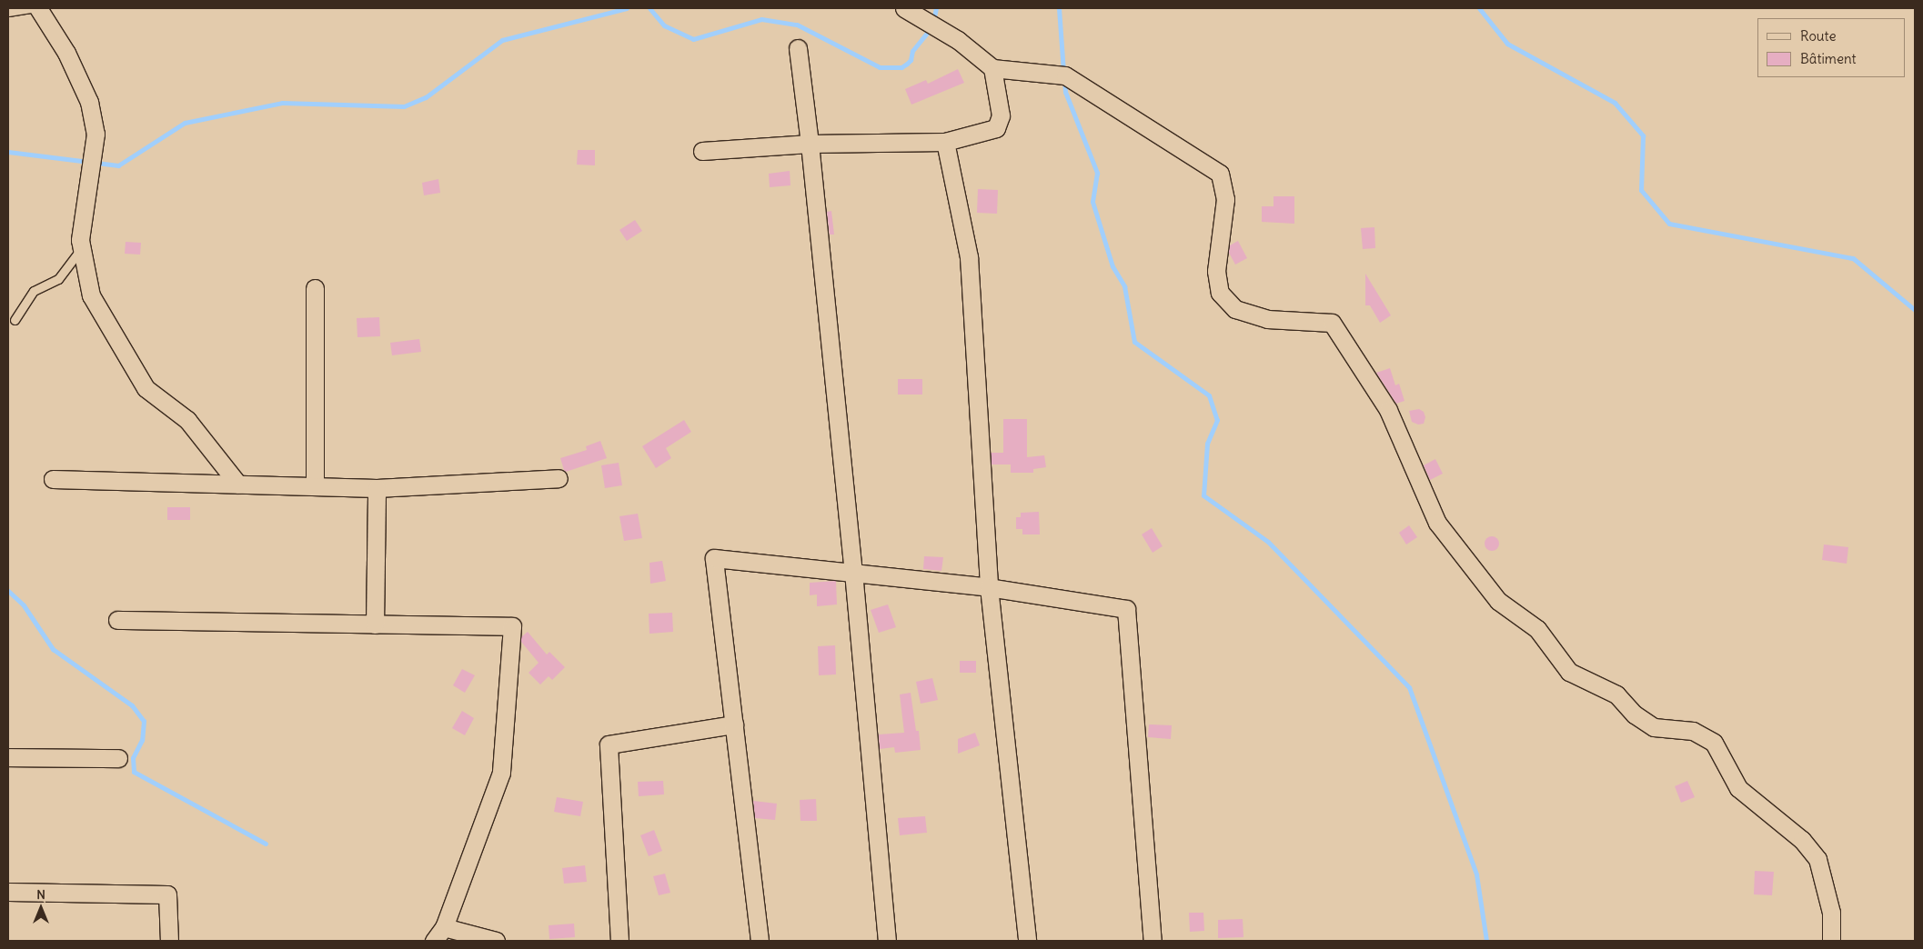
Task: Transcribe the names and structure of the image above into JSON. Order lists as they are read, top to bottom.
{
  "legend": ["Route", "Bâtiment"],
  "north": "top"
}
